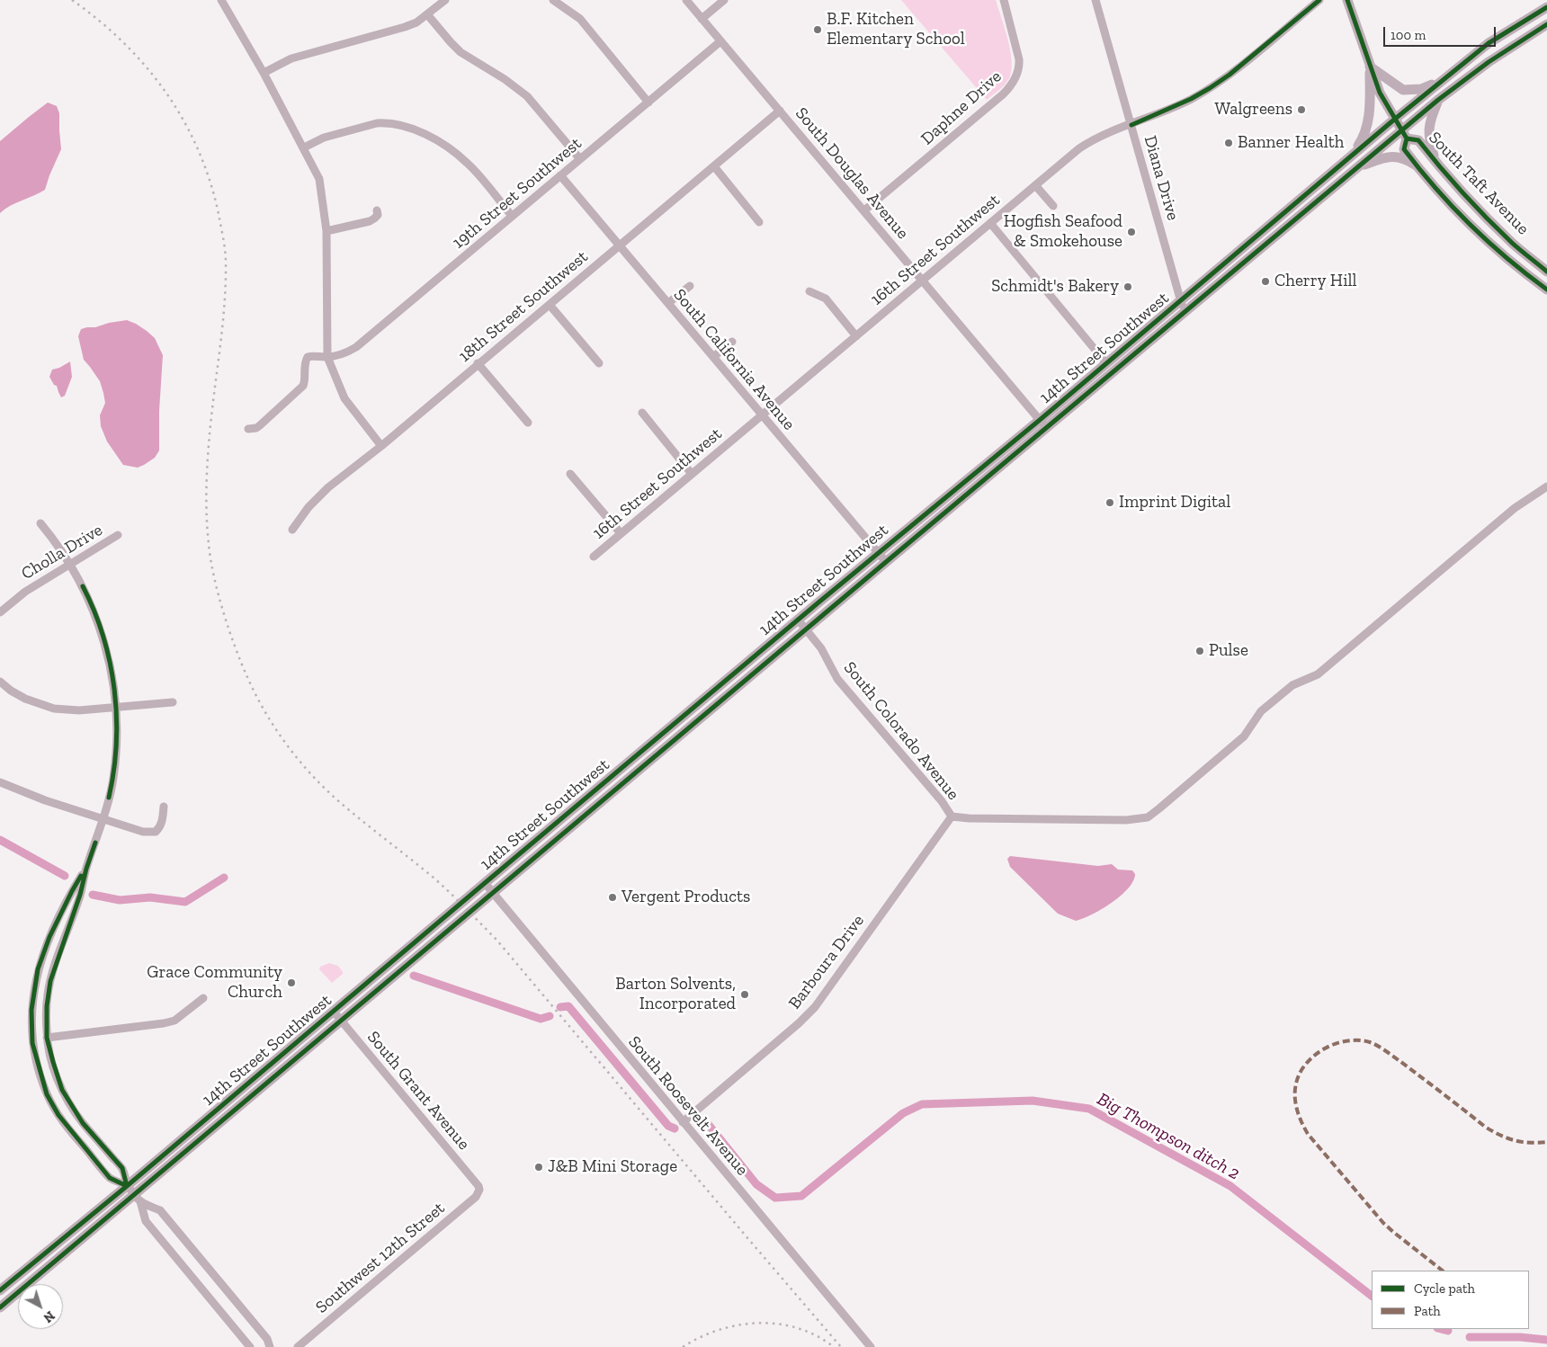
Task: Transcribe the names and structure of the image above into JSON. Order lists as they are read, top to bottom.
{
  "streets": {
    "main road": ["South Taft Avenue", "14th Street Southwest"],
    "street": [
      "Daphne Drive",
      "South Douglas Avenue",
      "Diana Drive",
      "19th Street Southwest",
      "16th Street Southwest",
      "18th Street Southwest",
      "South California Avenue",
      "Cholla Drive",
      "South Colorado Avenue",
      "Barboura Drive",
      "South Grant Avenue",
      "South Roosevelt Avenue",
      "Southwest 12th Street"
    ]
  },
  "crossings": [
    ["Daphne Drive", "South Douglas Avenue"],
    ["South Douglas Avenue", "19th Street Southwest"],
    ["South Douglas Avenue", "16th Street Southwest"],
    ["South Douglas Avenue", "18th Street Southwest"],
    ["South Douglas Avenue", "14th Street Southwest"],
    ["Diana Drive", "16th Street Southwest"],
    ["Diana Drive", "14th Street Southwest"],
    ["South Taft Avenue", "14th Street Southwest"],
    ["19th Street Southwest", "South California Avenue"],
    ["16th Street Southwest", "South California Avenue"],
    ["18th Street Southwest", "South California Avenue"],
    ["14th Street Southwest", "South California Avenue"],
    ["14th Street Southwest", "South Colorado Avenue"],
    ["14th Street Southwest", "South Grant Avenue"],
    ["14th Street Southwest", "South Roosevelt Avenue"],
    ["South Colorado Avenue", "Barboura Drive"],
    ["Barboura Drive", "South Roosevelt Avenue"],
    ["South Grant Avenue", "Southwest 12th Street"]
  ],
  "water": ["Big Thompson ditch 2"],
  "places": [
    "B.F. Kitchen Elementary School",
    "Walgreens",
    "Banner Health",
    "Hogfish Seafood & Smokehouse",
    "Cherry Hill",
    "Schmidt's Bakery",
    "Imprint Digital",
    "Pulse",
    "Vergent Products",
    "Grace Community Church",
    "Barton Solvents, Incorporated",
    "J&B Mini Storage"
  ],
  "legend": ["Cycle path", "Path"],
  "scale_bar": "100 m",
  "north": "bottom right"
}
